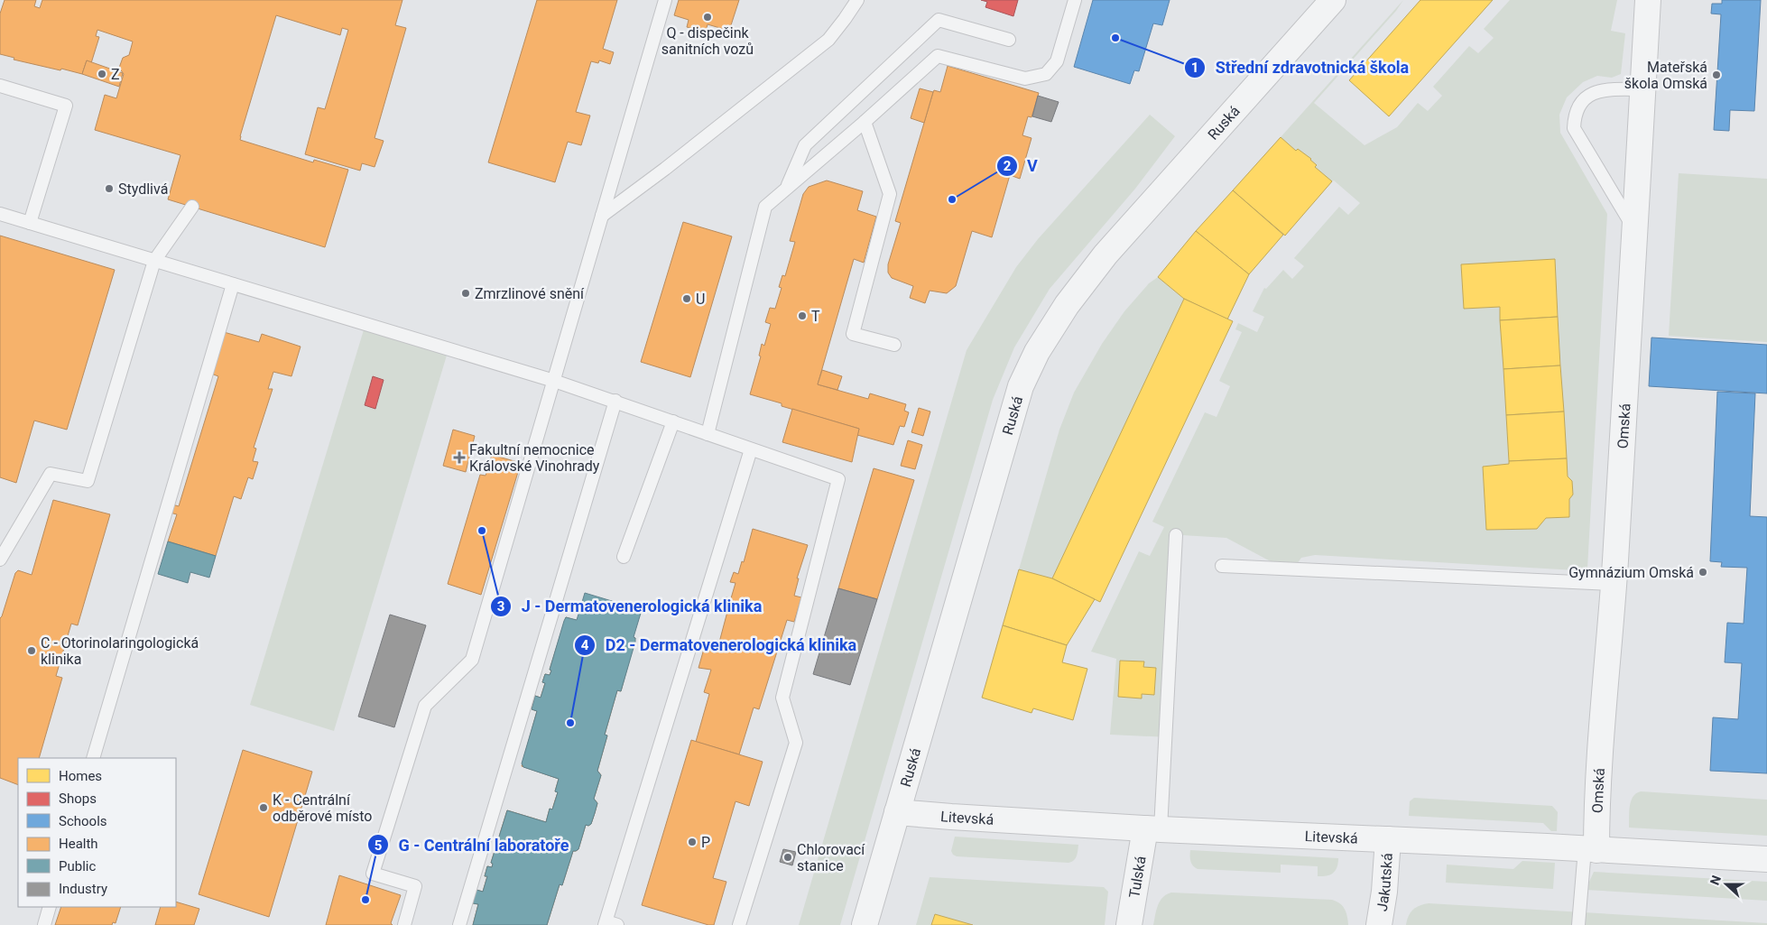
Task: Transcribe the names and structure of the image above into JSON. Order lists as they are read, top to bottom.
{
  "streets": {
    "street": [
      "Ruská",
      "Omská",
      "Litevská",
      "Tulská",
      "Jakutská"
    ]
  },
  "crossings": [
    ["Ruská", "Litevská"],
    ["Omská", "Litevská"],
    ["Litevská", "Tulská"],
    ["Litevská", "Jakutská"]
  ],
  "places": {
    "other": [
      "Q - dispečink sanitních vozů",
      "Střední zdravotnická škola",
      "Z",
      "Mateřská škola Omská",
      "Stydlivá",
      "V",
      "Zmrzlinové snění",
      "U",
      "T",
      "J - Dermatovenerologická klinika",
      "Gymnázium Omská",
      "C - Otorinolaringologická klinika",
      "D2 - Dermatovenerologická klinika",
      "K - Centrální odběrové místo",
      "P",
      "Chlorovací stanice",
      "G - Centrální laboratoře"
    ],
    "health": ["Fakultní nemocnice Královské Vinohrady"]
  },
  "legend": [
    "Homes",
    "Shops",
    "Schools",
    "Health",
    "Public",
    "Industry"
  ],
  "north": "left"
}
